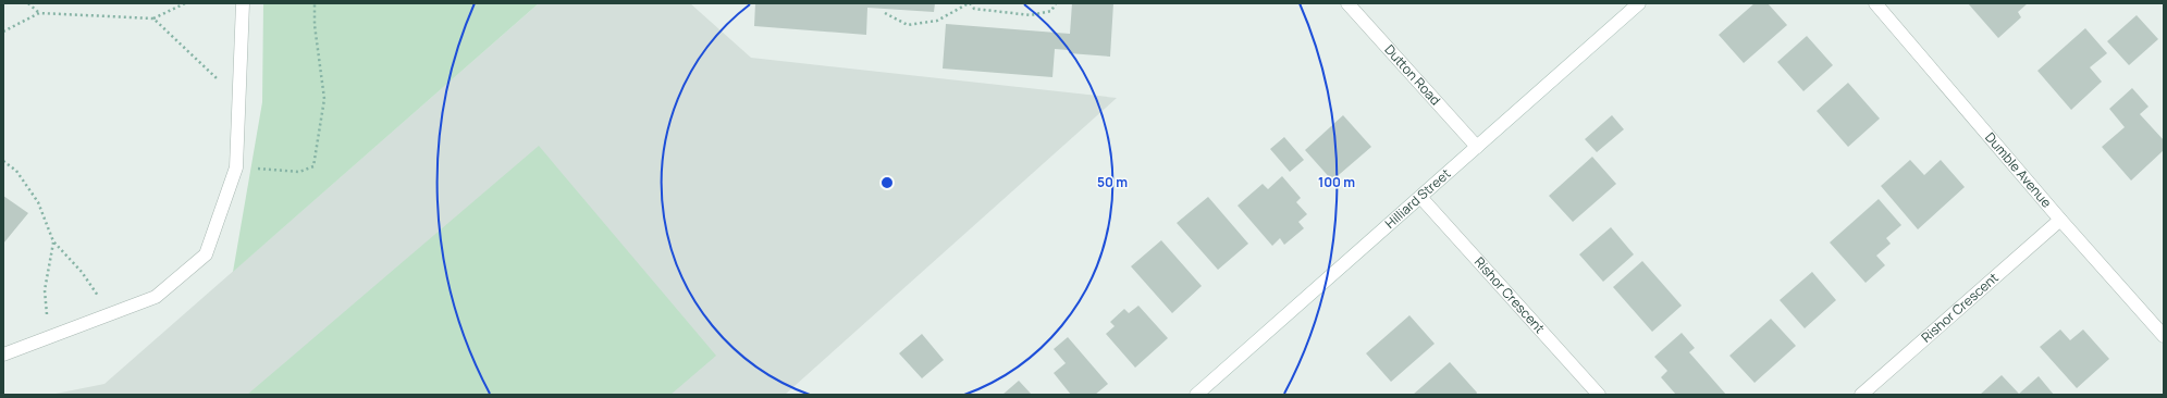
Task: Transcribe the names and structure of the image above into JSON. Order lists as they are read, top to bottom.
{
  "streets": {
    "street": [
      "Dutton Road",
      "Dumble Avenue",
      "Hilliard Street",
      "Rishor Crescent"
    ]
  },
  "crossings": [
    ["Dutton Road", "Hilliard Street"],
    ["Dumble Avenue", "Rishor Crescent"],
    ["Hilliard Street", "Rishor Crescent"]
  ],
  "rings": ["50 m", "100 m"]
}
